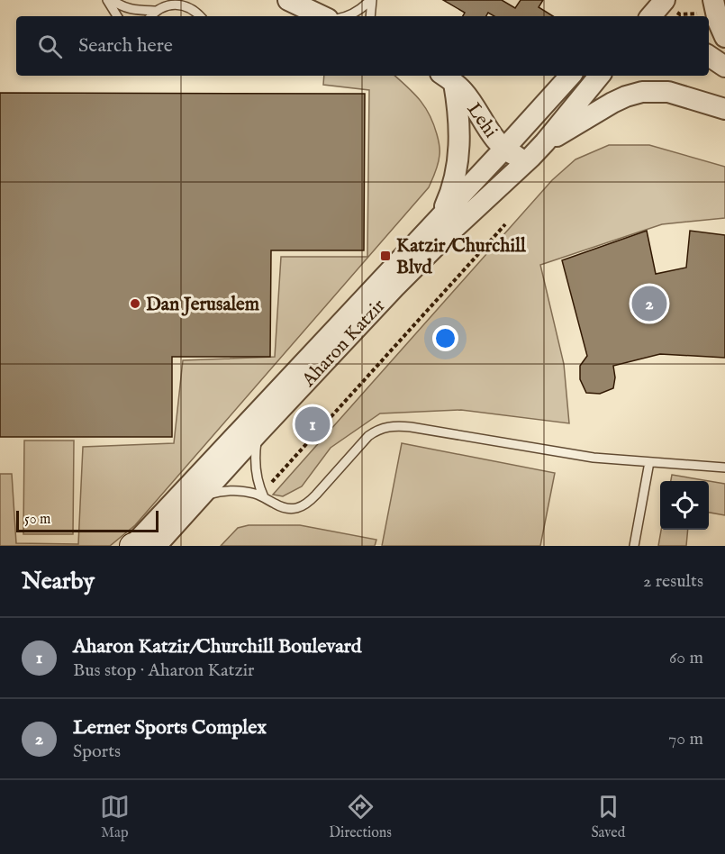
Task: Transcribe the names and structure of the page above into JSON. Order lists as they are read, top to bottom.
{
  "streets": {
    "street": ["Lehi", "Aharon Katzir"]
  },
  "crossings": [
    ["Lehi", "Aharon Katzir"]
  ],
  "places": {
    "transit": ["Katzir/Churchill Blvd"],
    "other": ["Dan Jerusalem"]
  },
  "scale_bar": "50 m",
  "page": {
    "search": "Search here",
    "pins": ["2", "1"],
    "scale": "50 m",
    "heading": ["Nearby", "2 results"],
    "list": [
      {
        "mark": "1",
        "name": "Aharon Katzir/Churchill Boulevard",
        "note": "Bus stop · Aharon Katzir",
        "value": "60 m"
      },
      {
        "mark": "2",
        "name": "Lerner Sports Complex",
        "note": "Sports",
        "value": "70 m"
      }
    ],
    "nav": ["Map", "Directions", "Saved"]
  }
}
